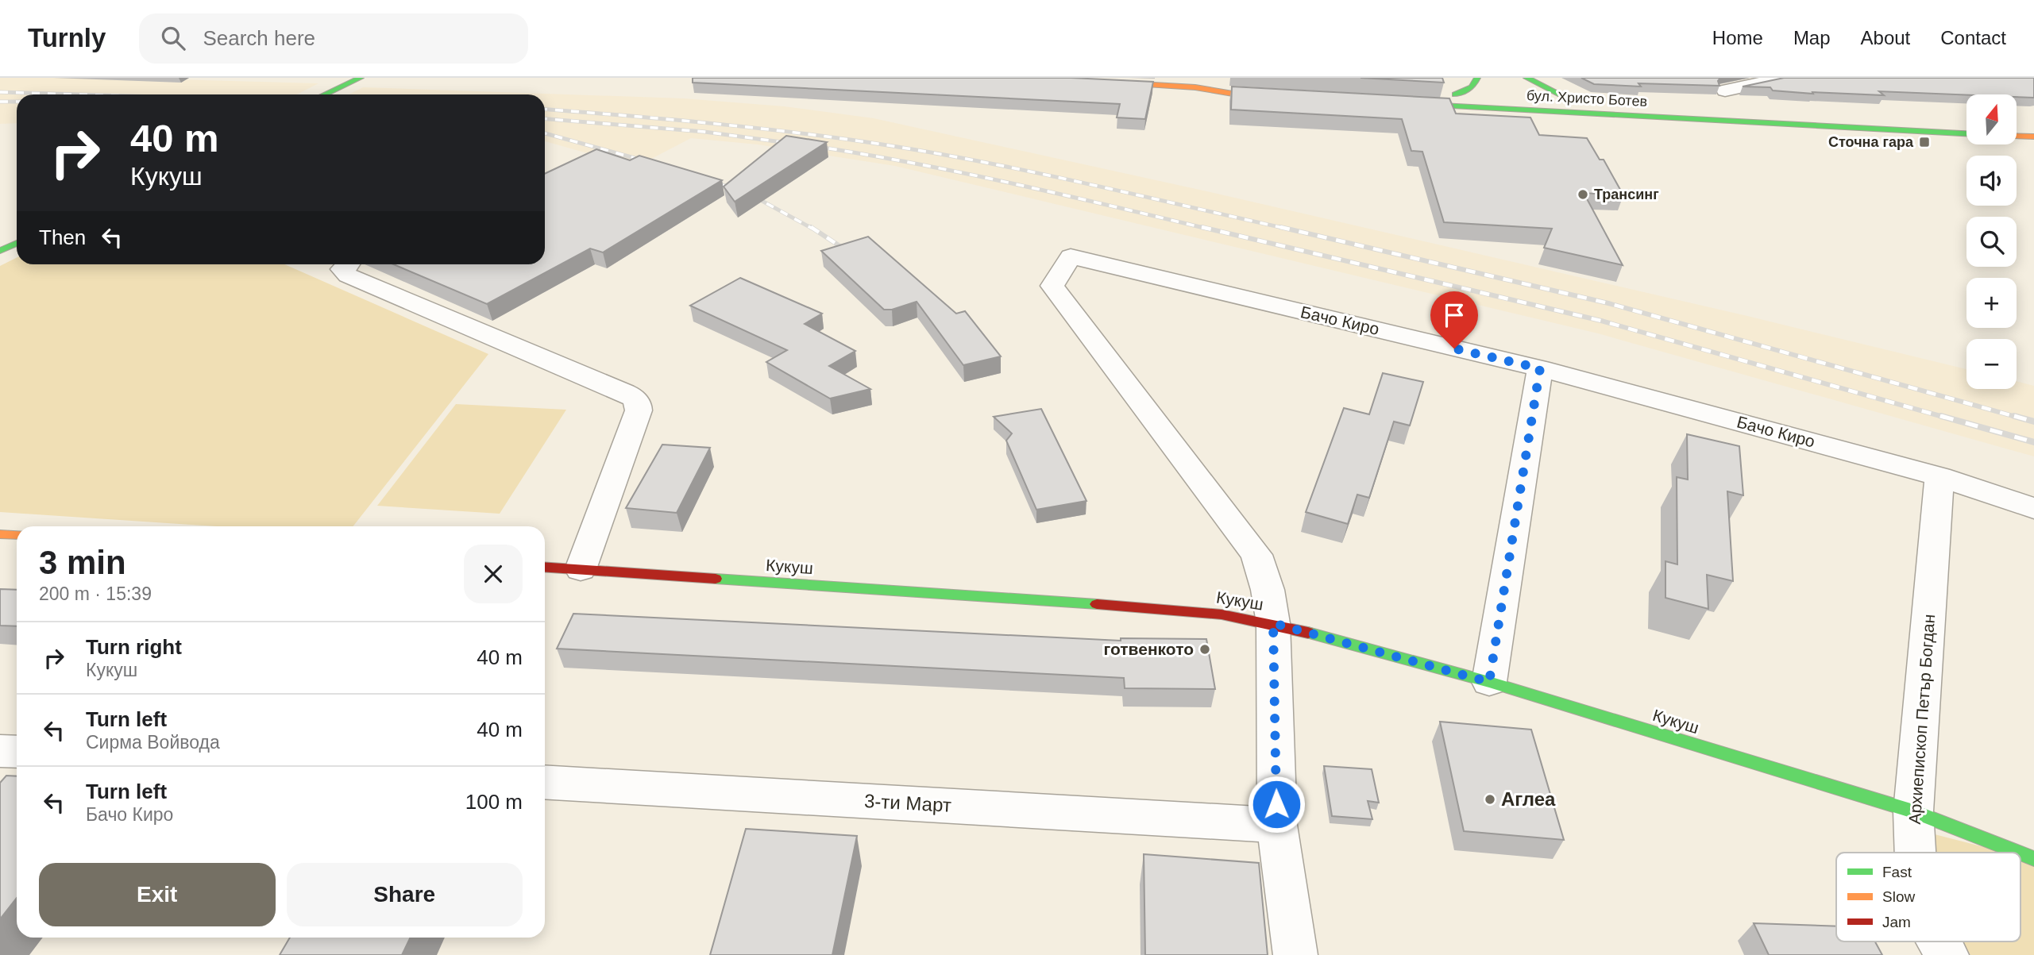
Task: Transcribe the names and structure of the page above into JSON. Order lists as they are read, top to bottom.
{
  "streets": {
    "main road": ["бул. Христо Ботев", "Кукуш"],
    "street": ["Бачо Киро", "Архиепископ Петър Богдан", "3-ти Март"]
  },
  "crossings": [
    ["Бачо Киро", "Кукуш"],
    ["Бачо Киро", "Архиепископ Петър Богдан"],
    ["Кукуш", "Архиепископ Петър Богдан"]
  ],
  "places": {
    "transit": ["Сточна гара"],
    "other": ["Трансинг", "готвенкото", "Аглеа"]
  },
  "legend": ["Fast", "Slow", "Jam"],
  "north": "top",
  "page": {
    "header": "Turnly",
    "search": "Search here",
    "nav": [
      "Home",
      "Map",
      "About",
      "Contact"
    ],
    "map_buttons": ["+", "−"],
    "turn": ["40 m", "Кукуш"],
    "then": "Then",
    "heading": ["3 min", "200 m · 15:39"],
    "list": [
      {
        "name": "Turn right",
        "note": "Кукуш",
        "value": "40 m"
      },
      {
        "name": "Turn left",
        "note": "Сирма Войвода",
        "value": "40 m"
      },
      {
        "name": "Turn left",
        "note": "Бачо Киро",
        "value": "100 m"
      }
    ],
    "buttons": ["Exit", "Share"]
  }
}
